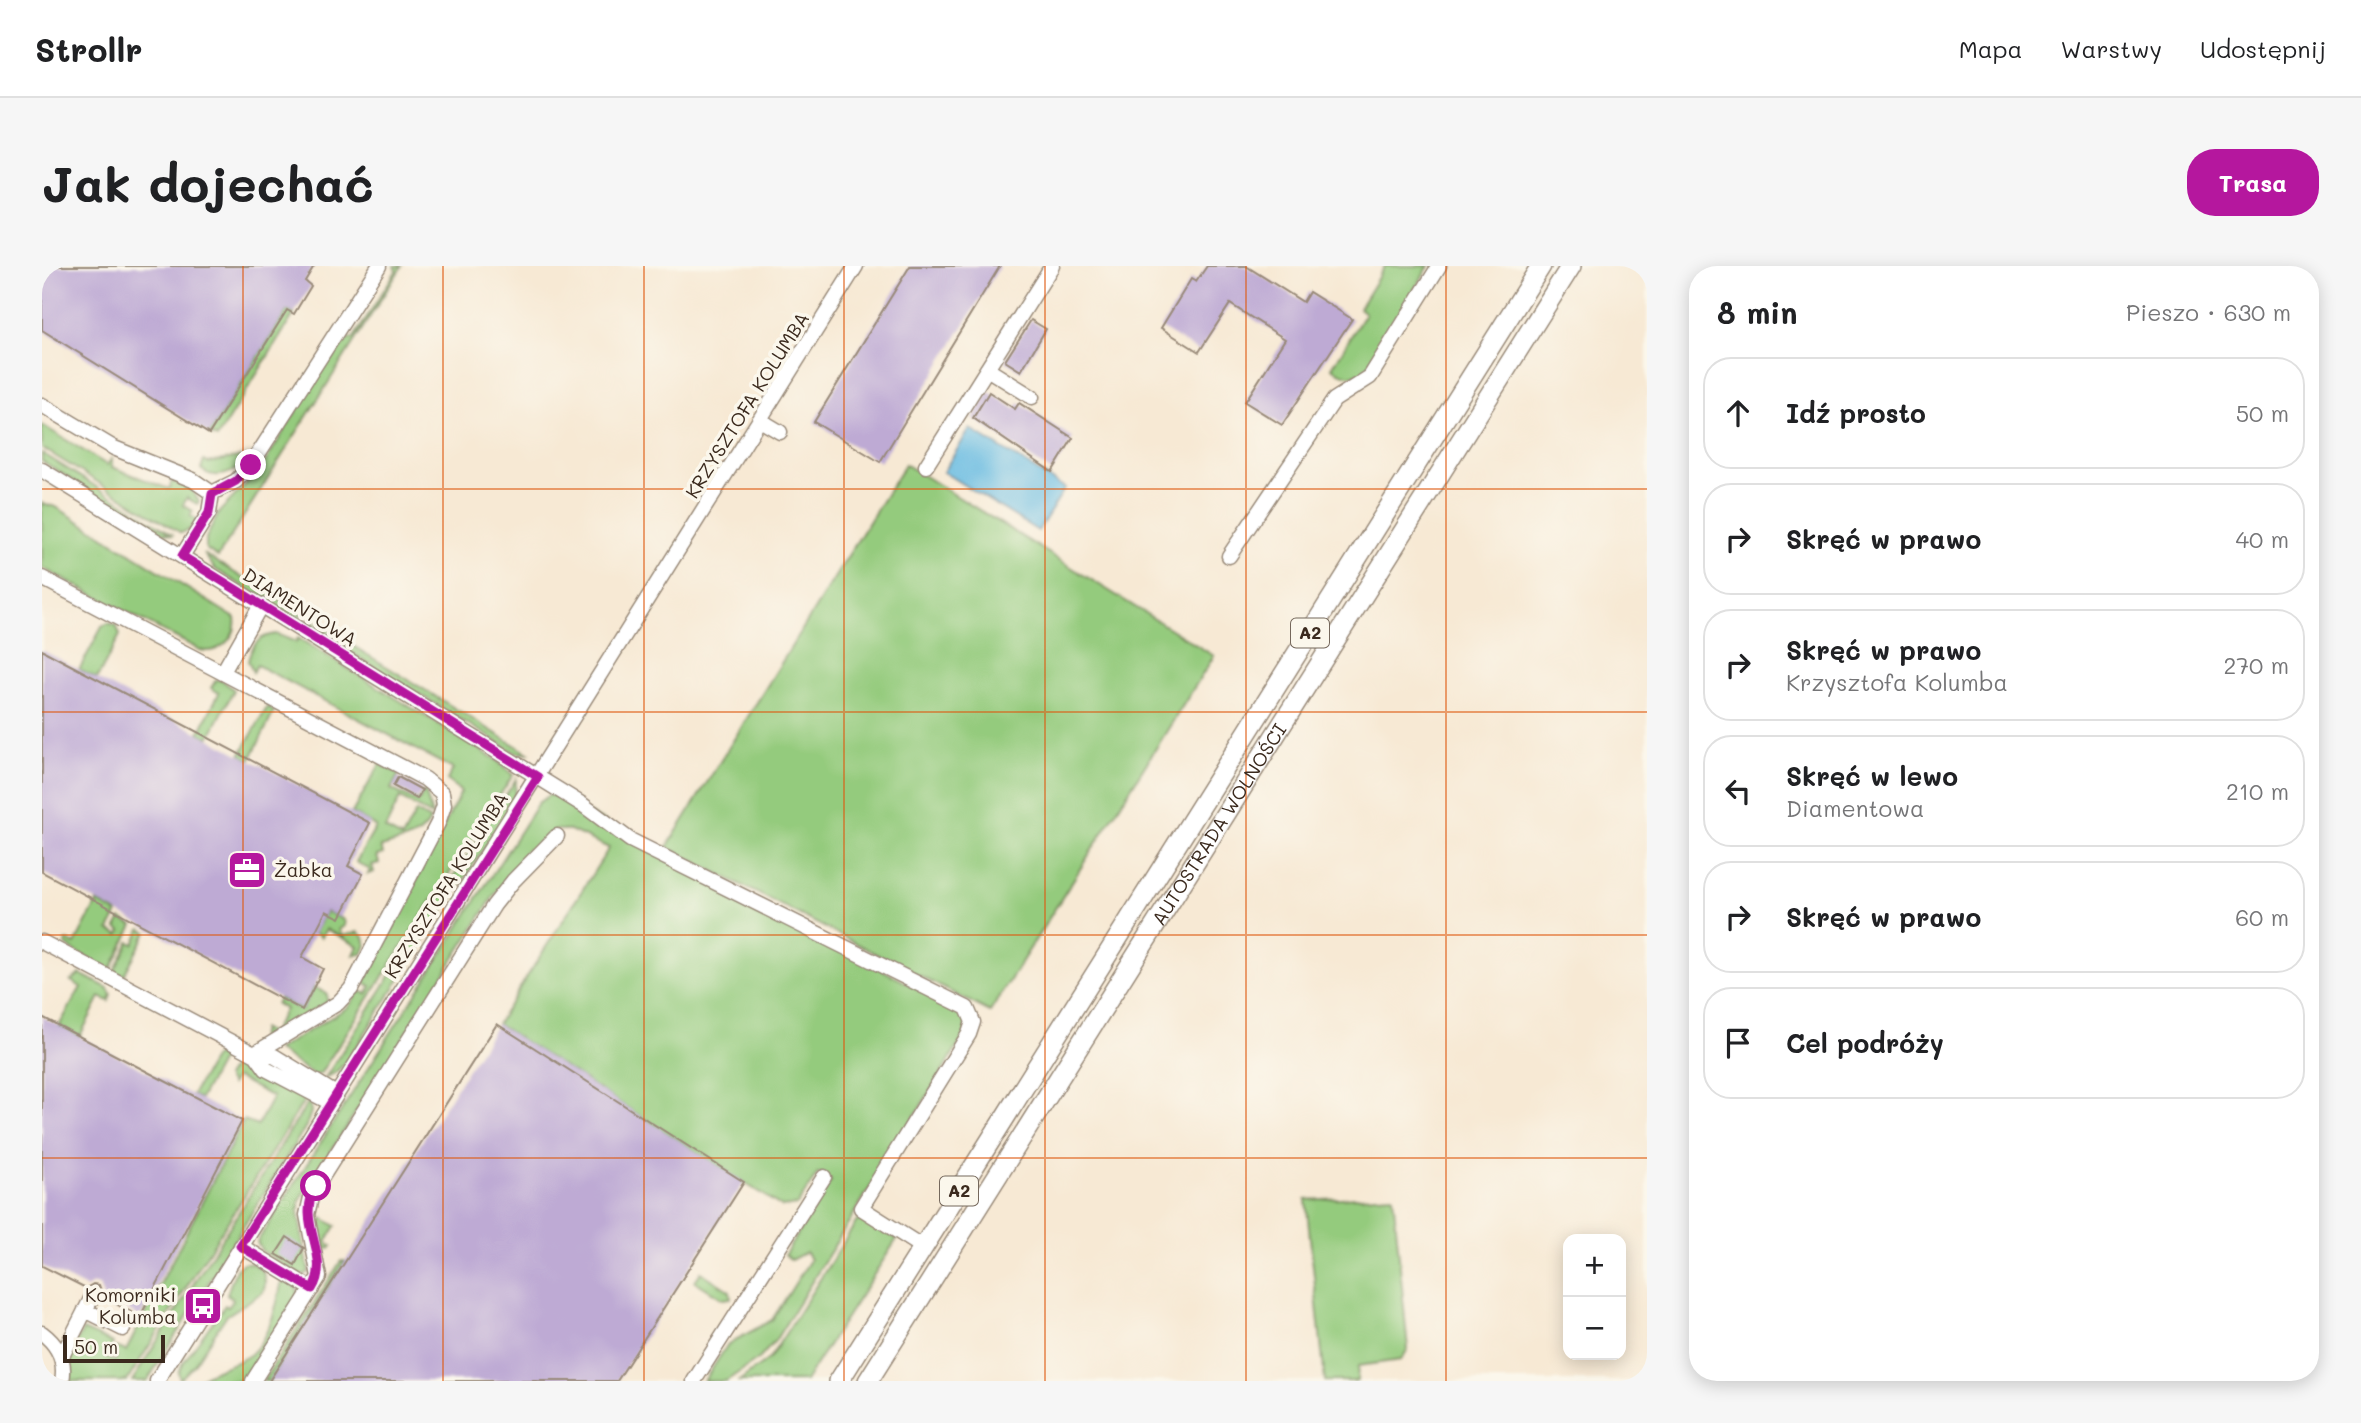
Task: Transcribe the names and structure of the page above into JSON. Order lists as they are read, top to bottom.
{
  "streets": {
    "highway": ["A2", "AUTOSTRADA WOLNOŚCI"],
    "street": ["KRZYSZTOFA KOLUMBA", "DIAMENTOWA"]
  },
  "crossings": [
    ["KRZYSZTOFA KOLUMBA", "DIAMENTOWA"],
    ["DIAMENTOWA", "AUTOSTRADA WOLNOŚCI"]
  ],
  "places": {
    "office": ["Żabka"],
    "bus stop": ["Komorniki Kolumba"]
  },
  "scale_bar": "50 m",
  "page": {
    "header": "Strollr",
    "nav": ["Mapa", "Warstwy", "Udostępnij"],
    "buttons": "Trasa",
    "title": "Jak dojechać",
    "heading": ["8 min", "Pieszo · 630 m"],
    "list": [
      ["Idź prosto", "50 m"],
      ["Skręć w prawo", "40 m"],
      ["Skręć w prawo", "Krzysztofa Kolumba", "270 m"],
      ["Skręć w lewo", "Diamentowa", "210 m"],
      ["Skręć w prawo", "60 m"],
      "Cel podróży"
    ],
    "map_buttons": ["+", "−"],
    "scale": "50 m"
  }
}
